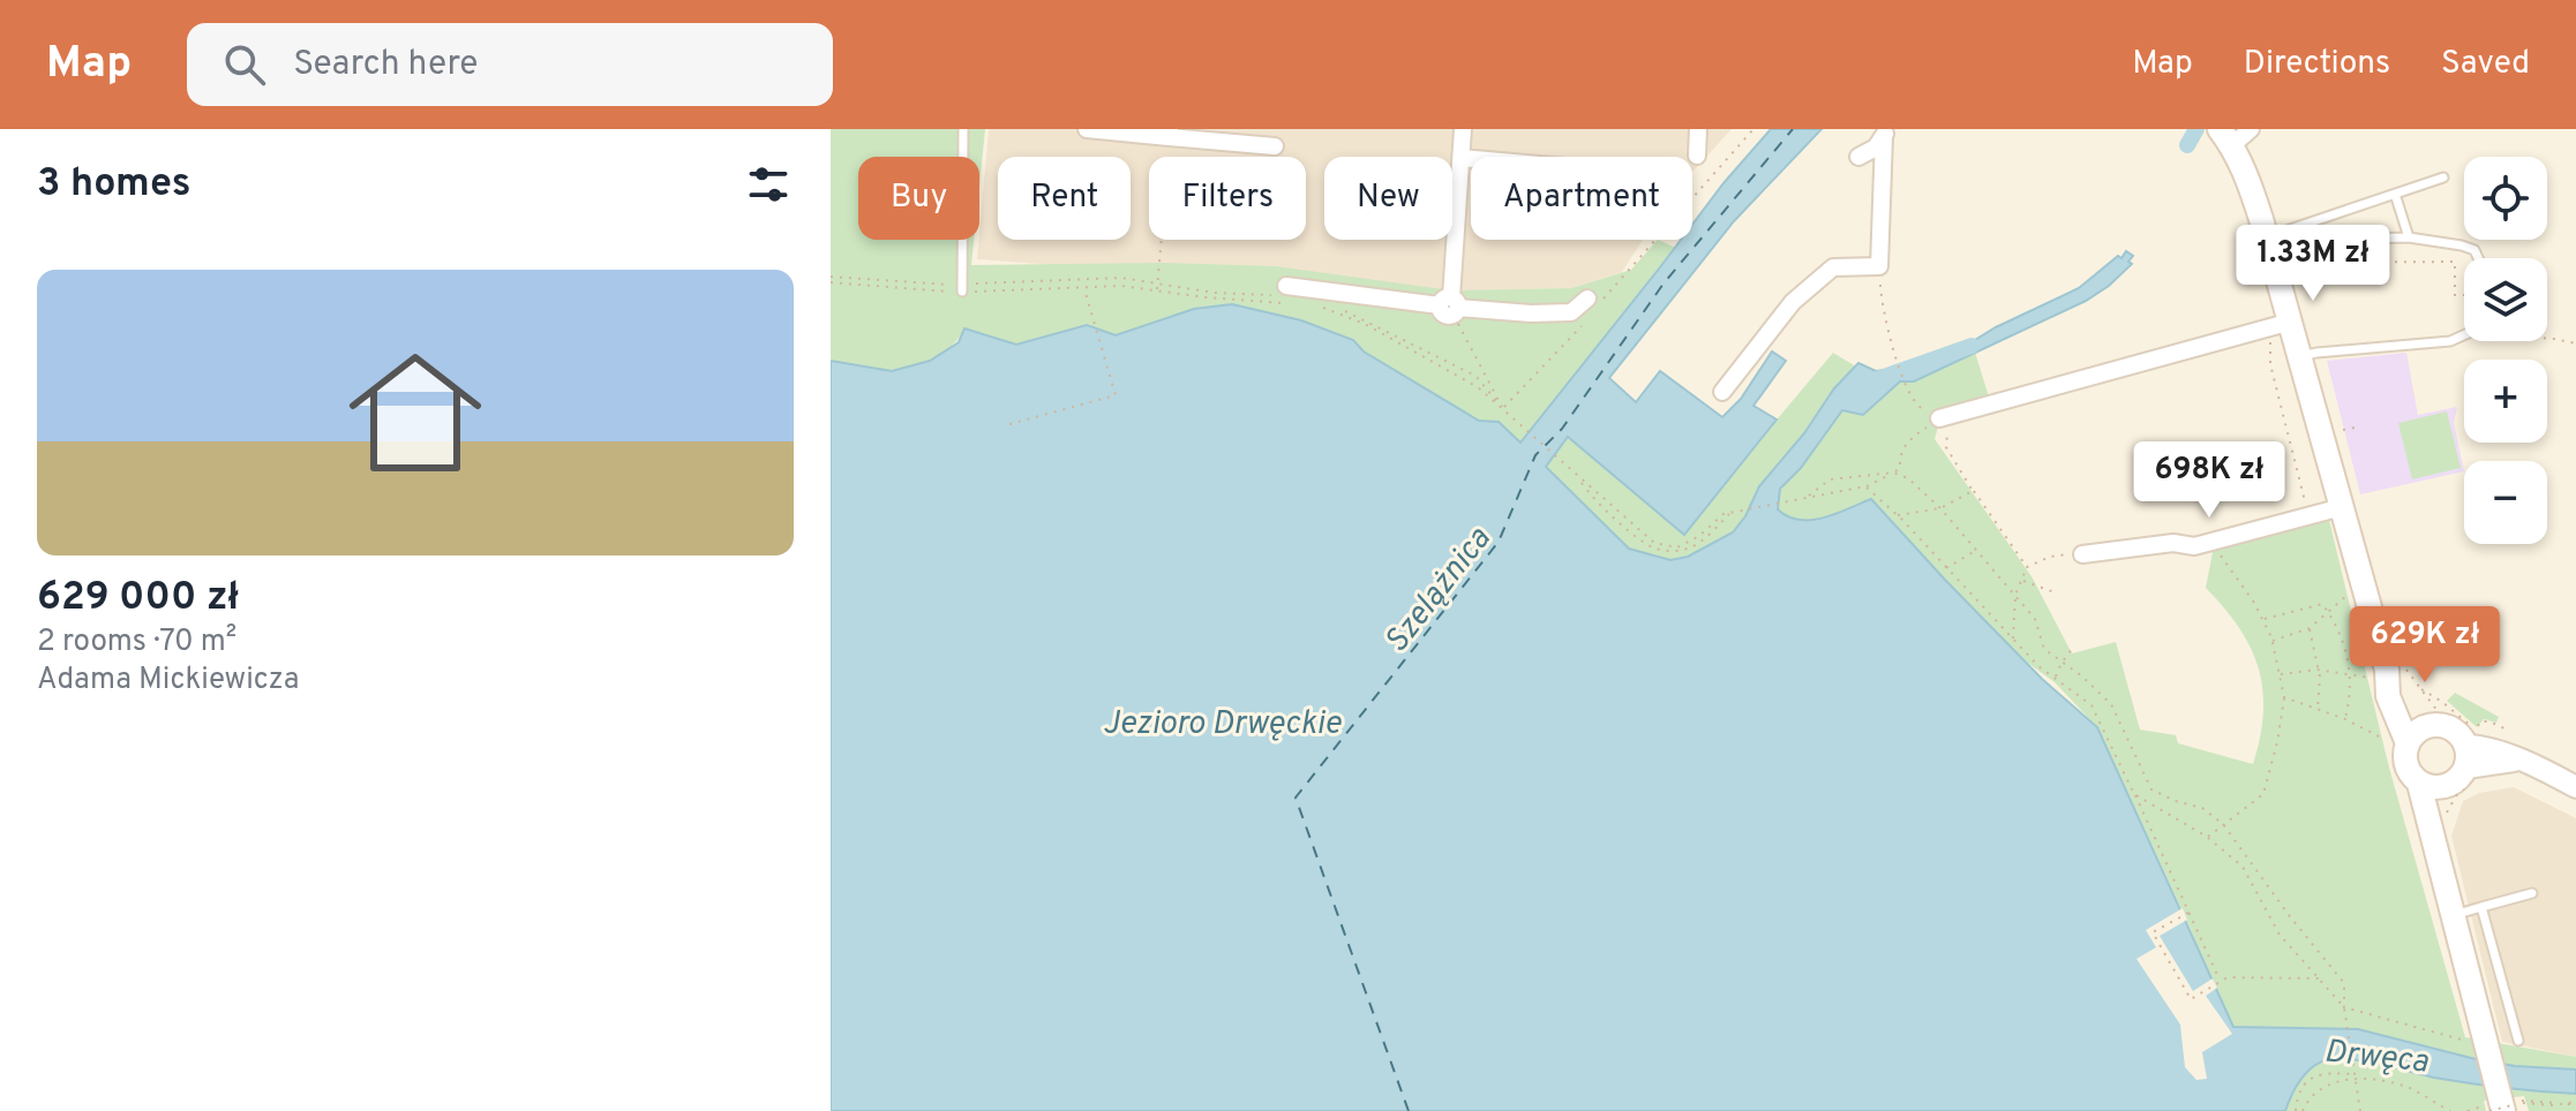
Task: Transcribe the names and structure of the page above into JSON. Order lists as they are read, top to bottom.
{
  "water": ["Szelążnica", "Jezioro Drwęckie", "Drwęca"],
  "page": {
    "header": "Map",
    "search": "Search here",
    "nav": ["Map", "Directions", "Saved"],
    "heading": "3 homes",
    "map_buttons": ["+", "−"],
    "chip": [
      "Buy",
      "Rent",
      "Filters",
      "New",
      "Apartment"
    ],
    "price": ["1.33M zł", "698K zł", "629K zł"],
    "list": [
      {
        "name": "629 000 zł",
        "note": "2 rooms · 70 m² · Adama Mickiewicza"
      }
    ]
  }
}
